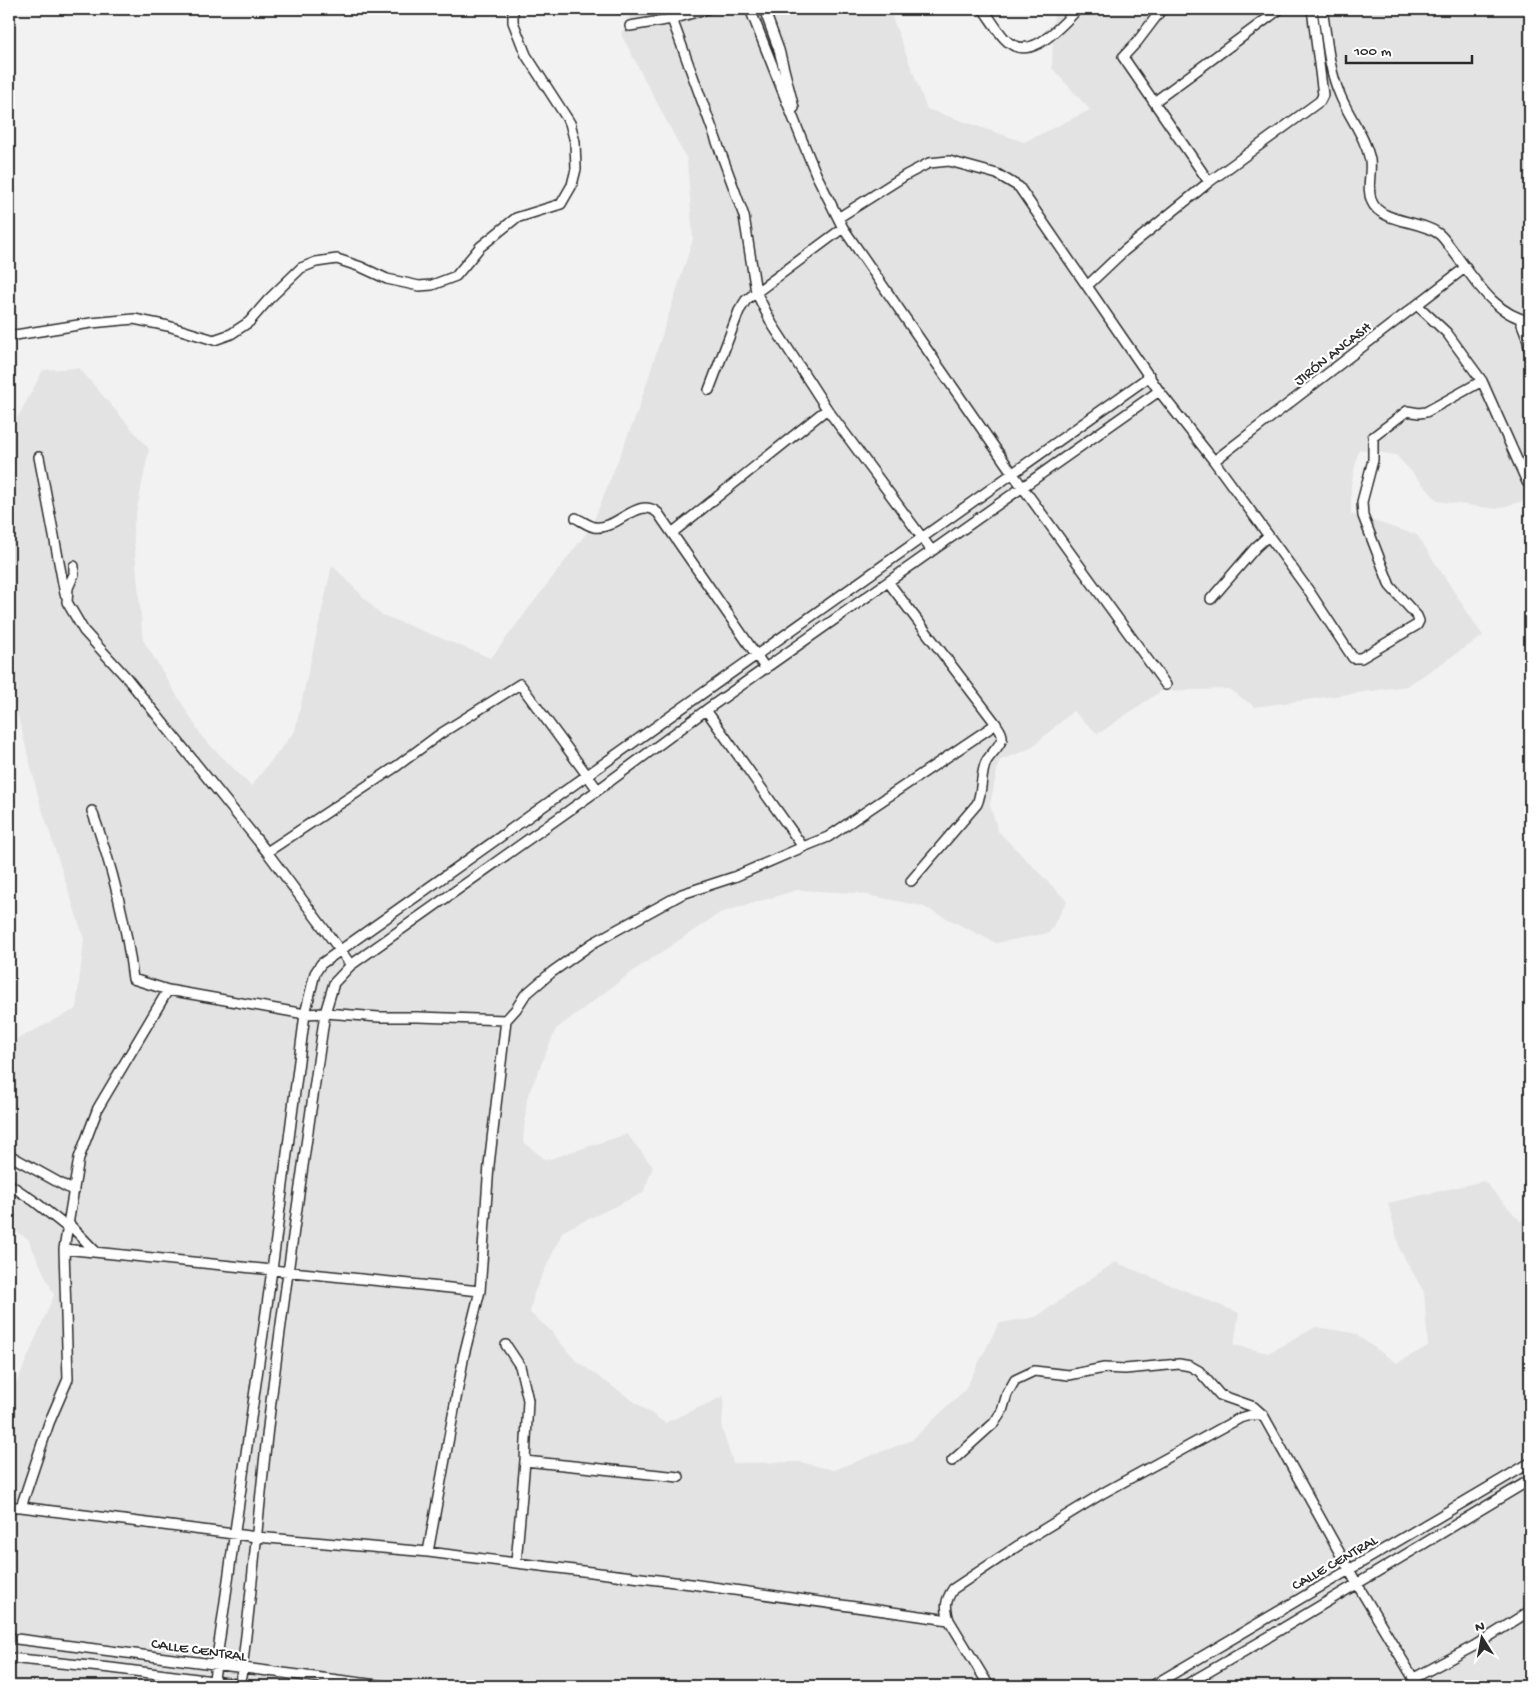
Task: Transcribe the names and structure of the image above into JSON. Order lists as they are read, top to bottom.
{
  "streets": {
    "street": ["JIRÓN ANCASH", "CALLE CENTRAL"]
  },
  "scale_bar": "100 m",
  "north": "top"
}
